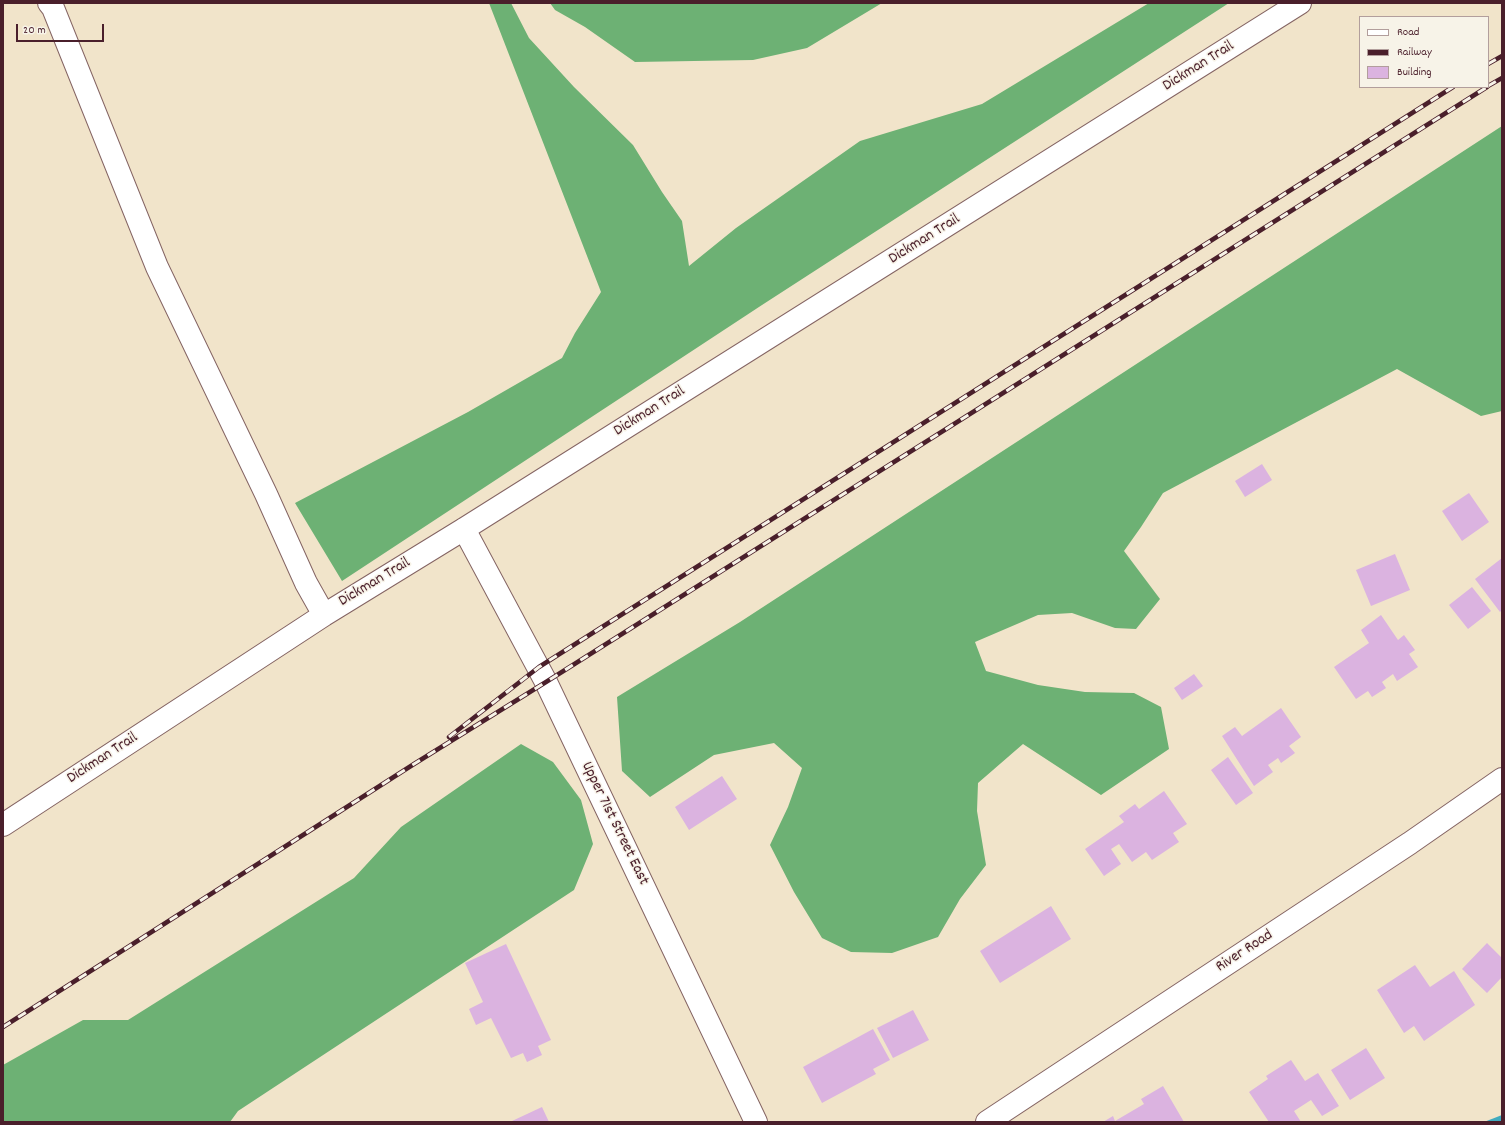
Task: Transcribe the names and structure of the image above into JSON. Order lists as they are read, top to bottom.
{
  "streets": {
    "street": ["Dickman Trail", "Upper 71st Street East", "River Road"]
  },
  "crossings": [
    ["Dickman Trail", "Upper 71st Street East"]
  ],
  "legend": ["Road", "Railway", "Building"],
  "scale_bar": "20 m"
}
